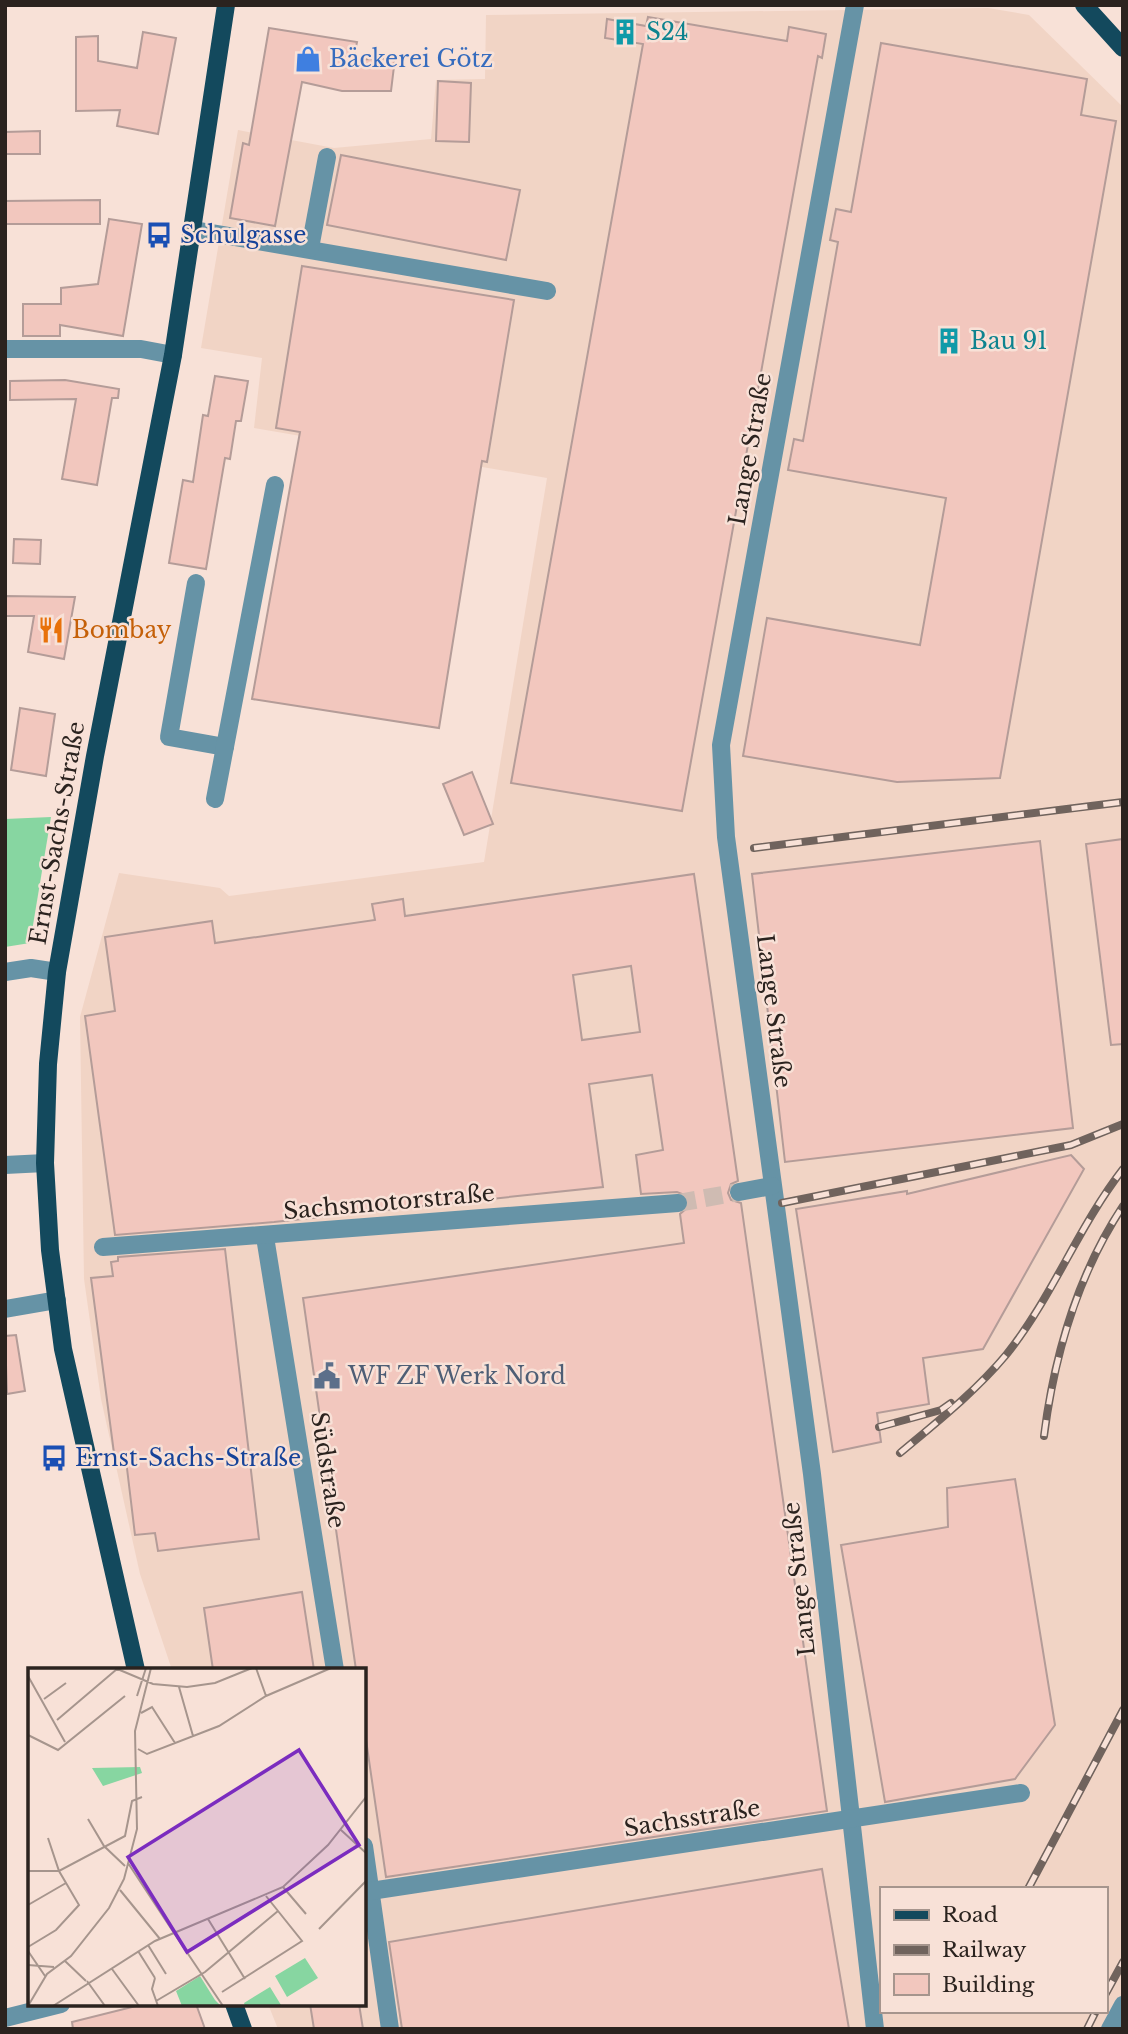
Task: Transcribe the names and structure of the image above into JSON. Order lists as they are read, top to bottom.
{
  "streets": {
    "main road": ["Ernst-Sachs-Straße"],
    "street": [
      "Lange Straße",
      "Sachsmotorstraße",
      "Südstraße",
      "Sachsstraße"
    ]
  },
  "crossings": [
    ["Lange Straße", "Sachsstraße"],
    ["Sachsmotorstraße", "Südstraße"]
  ],
  "places": {
    "building": ["S24", "Bau 91"],
    "shop": ["Bäckerei Götz"],
    "bus stop": ["Schulgasse", "Ernst-Sachs-Straße"],
    "restaurant": ["Bombay"],
    "public building": ["WF ZF Werk Nord"]
  },
  "legend": ["Road", "Railway", "Building"]
}
